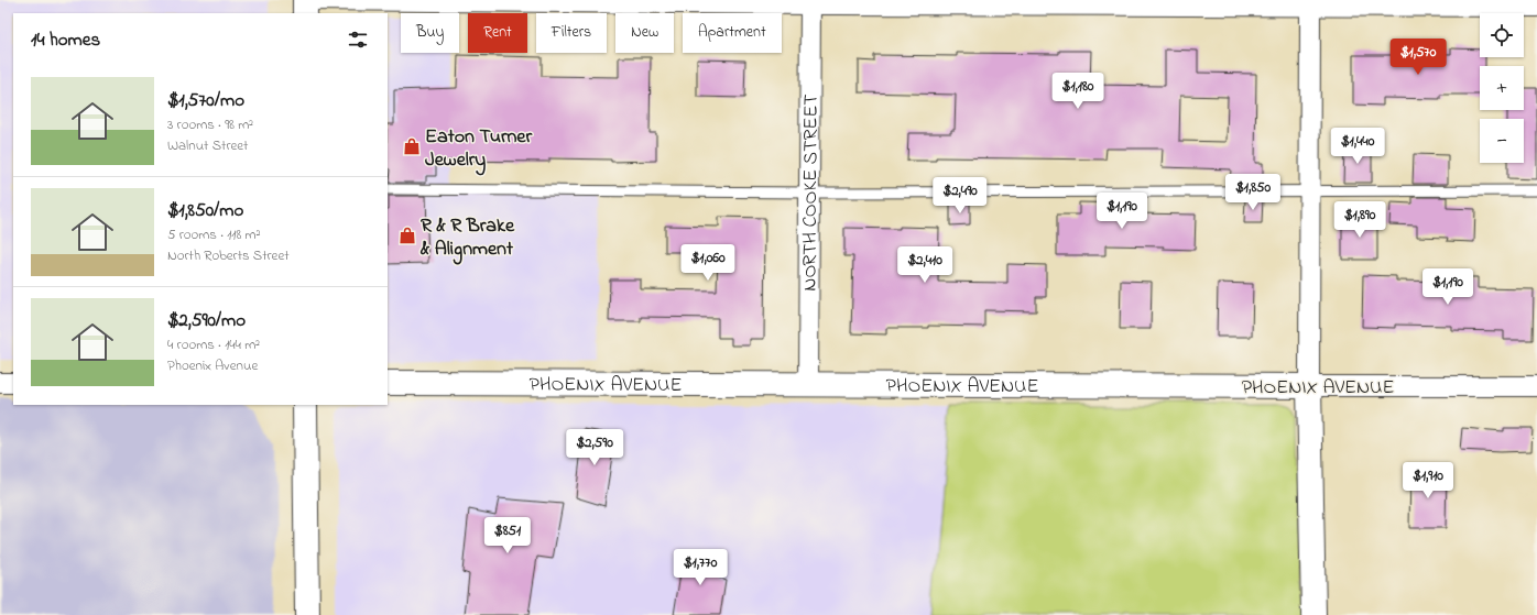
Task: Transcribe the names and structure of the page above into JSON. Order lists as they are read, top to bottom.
{
  "streets": {
    "street": ["NORTH COOKE STREET", "PHOENIX AVENUE"]
  },
  "crossings": [
    ["NORTH COOKE STREET", "PHOENIX AVENUE"]
  ],
  "places": {
    "shop": ["Eaton Turner Jewelry", "R & R Brake & Alignment"]
  },
  "page": {
    "map_buttons": ["+", "−"],
    "chip": [
      "Buy",
      "Rent",
      "Filters",
      "New",
      "Apartment"
    ],
    "heading": "14 homes",
    "price": [
      "$1,570",
      "$1,180",
      "$1,440",
      "$1,850",
      "$2,490",
      "$1,190",
      "$1,890",
      "$1,060",
      "$2,410",
      "$1,190",
      "$2,590",
      "$1,910",
      "$851",
      "$1,770"
    ],
    "list": [
      {
        "name": "$1,570/mo",
        "note": "3 rooms · 98 m² · Walnut Street"
      },
      {
        "name": "$1,850/mo",
        "note": "5 rooms · 118 m² · North Roberts Street"
      },
      {
        "name": "$2,590/mo",
        "note": "4 rooms · 144 m² · Phoenix Avenue"
      }
    ]
  }
}
